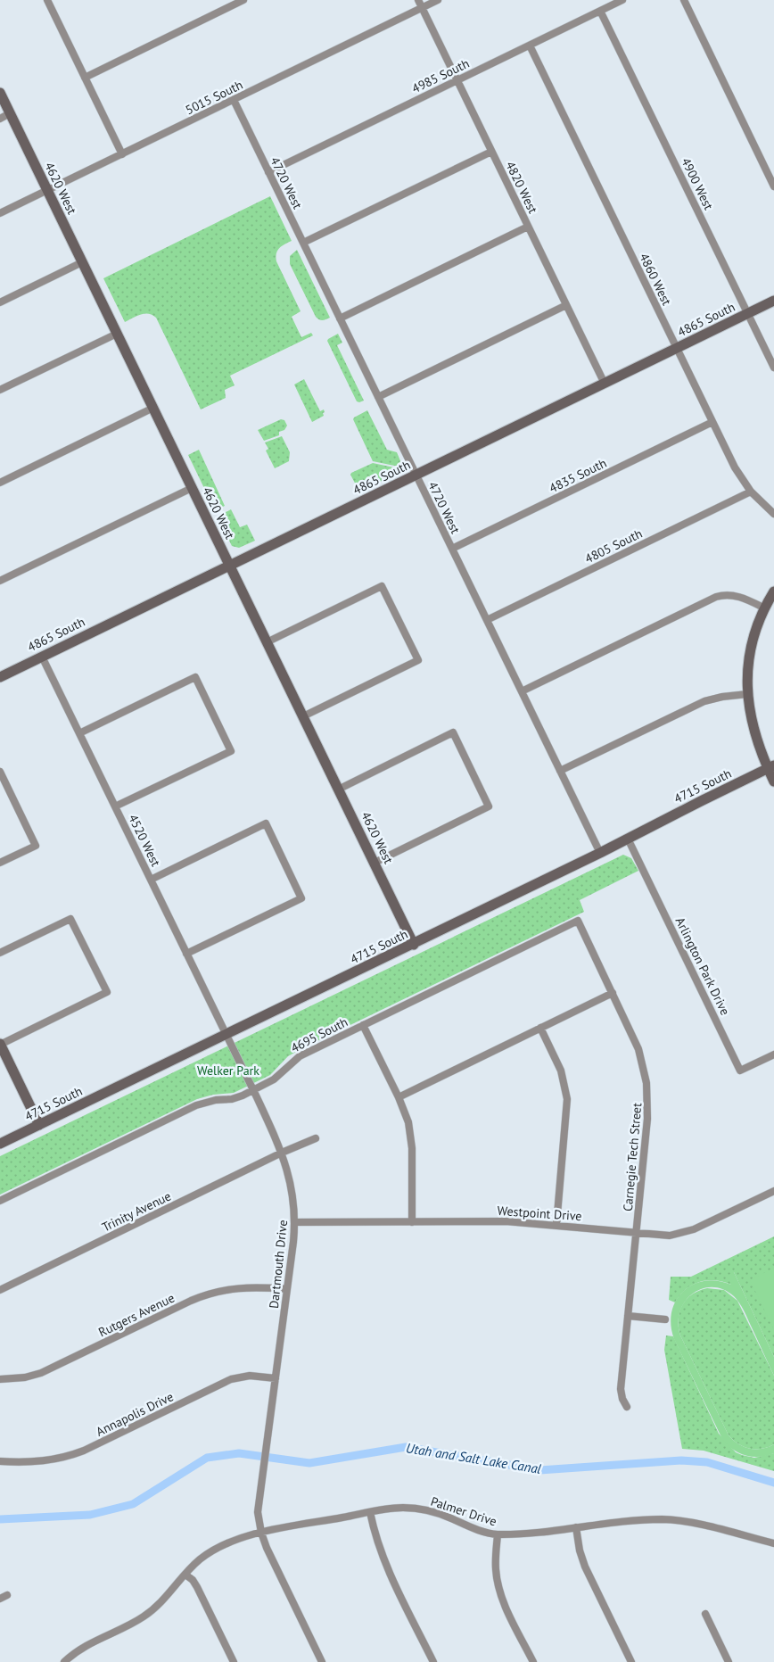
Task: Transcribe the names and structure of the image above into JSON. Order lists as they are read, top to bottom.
{
  "streets": {
    "street": [
      "4985 South",
      "5015 South",
      "4720 West",
      "4900 West",
      "4820 West",
      "4620 West",
      "4860 West",
      "4865 South",
      "4835 South",
      "4805 South",
      "4715 South",
      "4520 West",
      "Arlington Park Drive",
      "4695 South",
      "Carnegie Tech Street",
      "Trinity Avenue",
      "Westpoint Drive",
      "Dartmouth Drive",
      "Rutgers Avenue",
      "Annapolis Drive",
      "Palmer Drive"
    ]
  },
  "crossings": [
    ["4985 South", "4720 West"],
    ["4985 South", "4900 West"],
    ["4985 South", "4820 West"],
    ["4985 South", "4860 West"],
    ["5015 South", "4720 West"],
    ["5015 South", "4820 West"],
    ["5015 South", "4620 West"],
    ["4720 West", "4865 South"],
    ["4720 West", "4835 South"],
    ["4720 West", "4805 South"],
    ["4720 West", "4715 South"],
    ["4900 West", "4865 South"],
    ["4820 West", "4865 South"],
    ["4620 West", "4865 South"],
    ["4620 West", "4715 South"],
    ["4860 West", "4865 South"],
    ["4860 West", "4835 South"],
    ["4860 West", "4805 South"],
    ["4865 South", "4520 West"],
    ["4715 South", "4520 West"],
    ["4715 South", "Arlington Park Drive"],
    ["4715 South", "Dartmouth Drive"],
    ["4520 West", "Dartmouth Drive"],
    ["4695 South", "Carnegie Tech Street"],
    ["4695 South", "Dartmouth Drive"],
    ["Carnegie Tech Street", "Westpoint Drive"],
    ["Trinity Avenue", "Dartmouth Drive"],
    ["Westpoint Drive", "Dartmouth Drive"],
    ["Dartmouth Drive", "Rutgers Avenue"],
    ["Dartmouth Drive", "Annapolis Drive"],
    ["Dartmouth Drive", "Palmer Drive"]
  ],
  "water": ["Utah and Salt Lake Canal"],
  "parks": ["Welker Park"]
}
